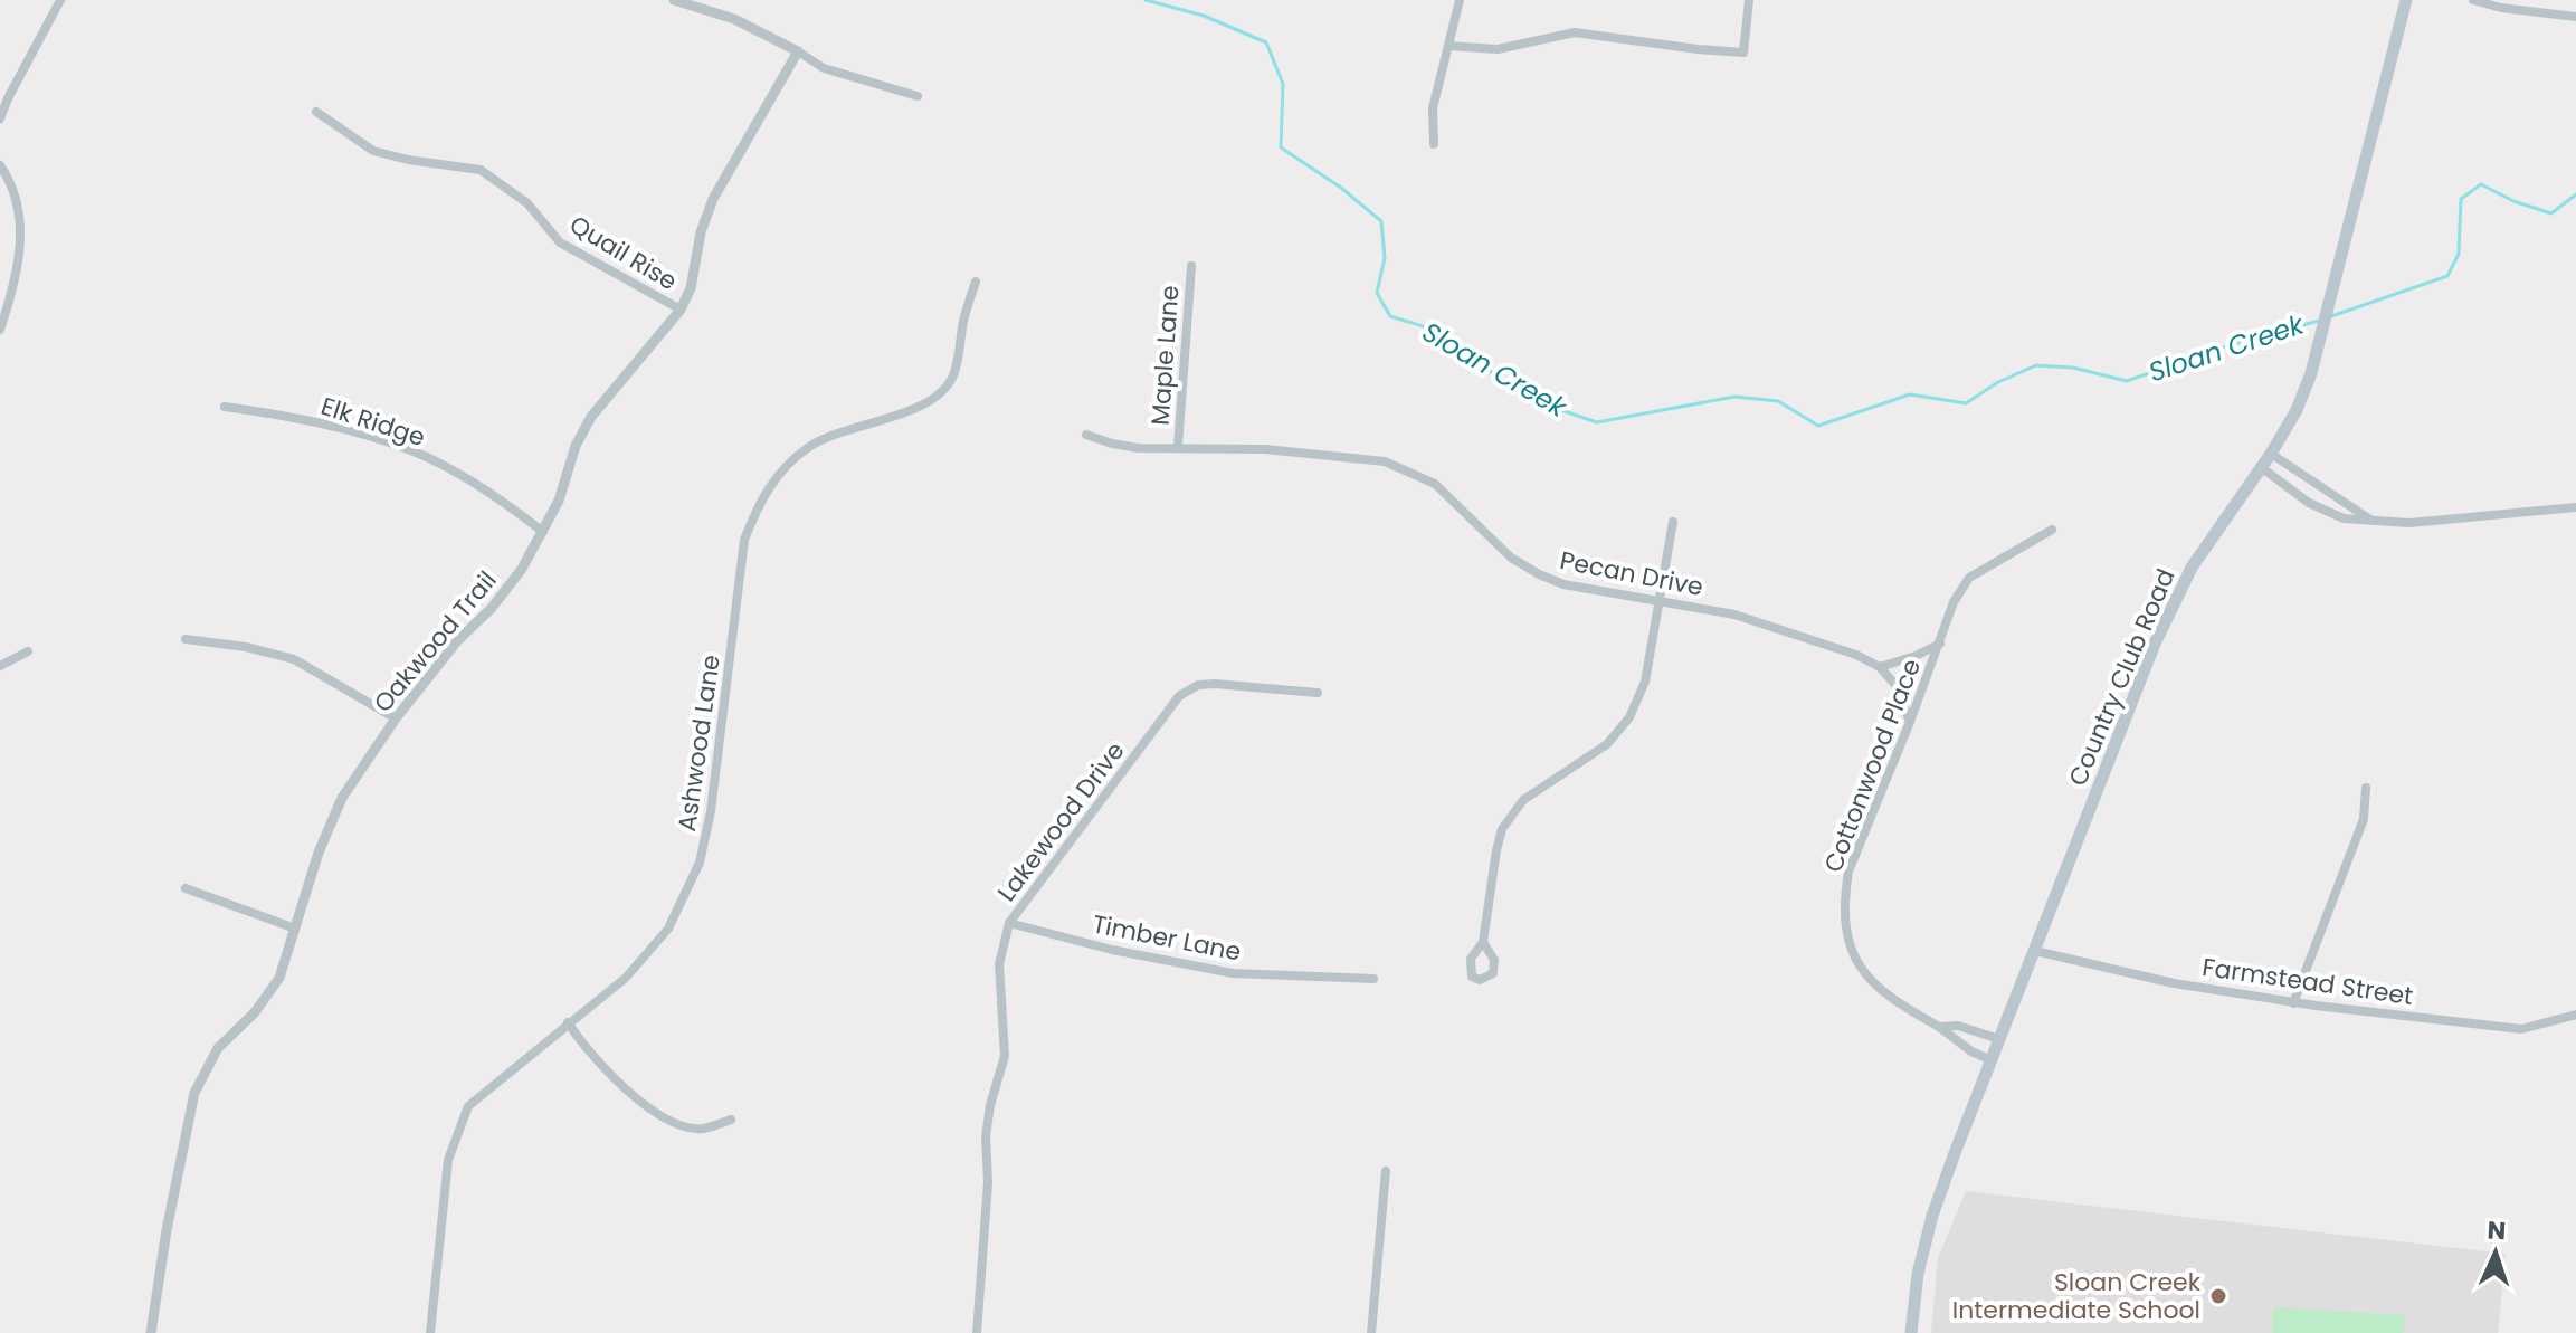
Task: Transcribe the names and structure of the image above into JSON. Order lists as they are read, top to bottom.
{
  "streets": {
    "main road": ["Country Club Road"],
    "street": [
      "Quail Rise",
      "Maple Lane",
      "Elk Ridge",
      "Pecan Drive",
      "Oakwood Trail",
      "Ashwood Lane",
      "Cottonwood Place",
      "Lakewood Drive",
      "Timber Lane",
      "Farmstead Street"
    ]
  },
  "crossings": [
    ["Quail Rise", "Oakwood Trail"],
    ["Maple Lane", "Pecan Drive"],
    ["Elk Ridge", "Oakwood Trail"],
    ["Country Club Road", "Cottonwood Place"],
    ["Country Club Road", "Farmstead Street"],
    ["Lakewood Drive", "Timber Lane"]
  ],
  "water": ["Sloan Creek"],
  "places": ["Sloan Creek Intermediate School"],
  "north": "top"
}
